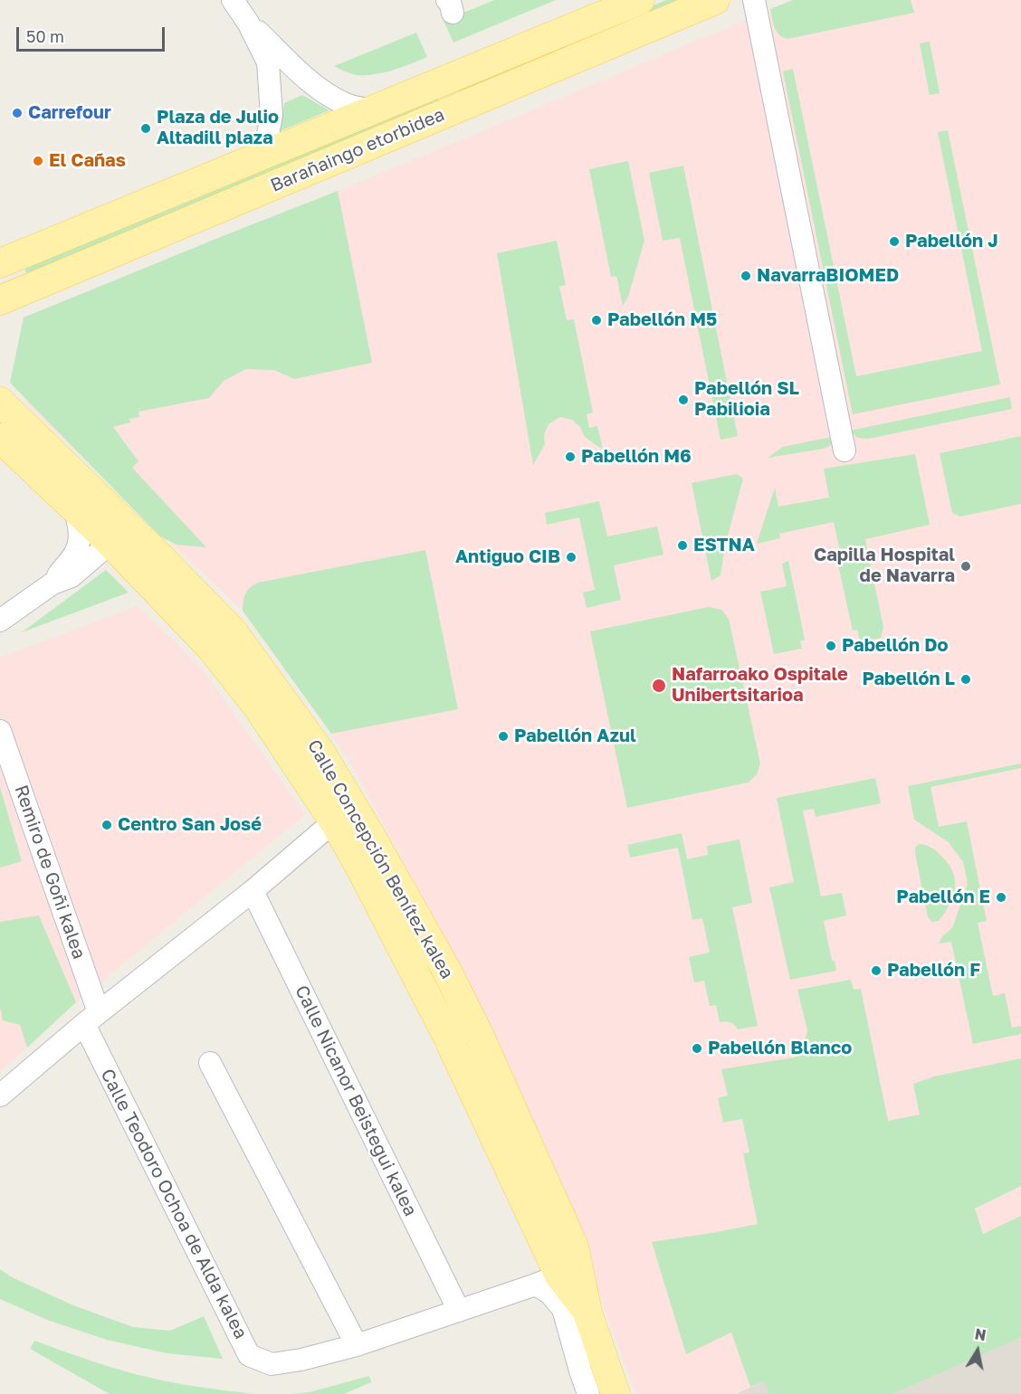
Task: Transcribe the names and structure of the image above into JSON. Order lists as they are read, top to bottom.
{
  "streets": {
    "main road": ["Barañaingo etorbidea", "Calle Concepción Benítez kalea"],
    "street": ["Remiro de Goñi kalea", "Calle Nicanor Beistegui kalea", "Calle Teodoro Ochoa de Alda kalea"]
  },
  "crossings": [
    ["Calle Concepción Benítez kalea", "Calle Teodoro Ochoa de Alda kalea"],
    ["Remiro de Goñi kalea", "Calle Teodoro Ochoa de Alda kalea"],
    ["Calle Nicanor Beistegui kalea", "Calle Teodoro Ochoa de Alda kalea"]
  ],
  "places": [
    "Carrefour",
    "Plaza de Julio Altadill plaza",
    "El Cañas",
    "Pabellón J",
    "NavarraBIOMED",
    "Pabellón M5",
    "Pabellón SL Pabilioia",
    "Pabellón M6",
    "ESTNA",
    "Antiguo CIB",
    "Capilla Hospital de Navarra",
    "Pabellón Do",
    "Pabellón L",
    "Nafarroako Ospitale Unibertsitarioa",
    "Pabellón Azul",
    "Centro San José",
    "Pabellón E",
    "Pabellón F",
    "Pabellón Blanco"
  ],
  "scale_bar": "50 m",
  "north": "top"
}
